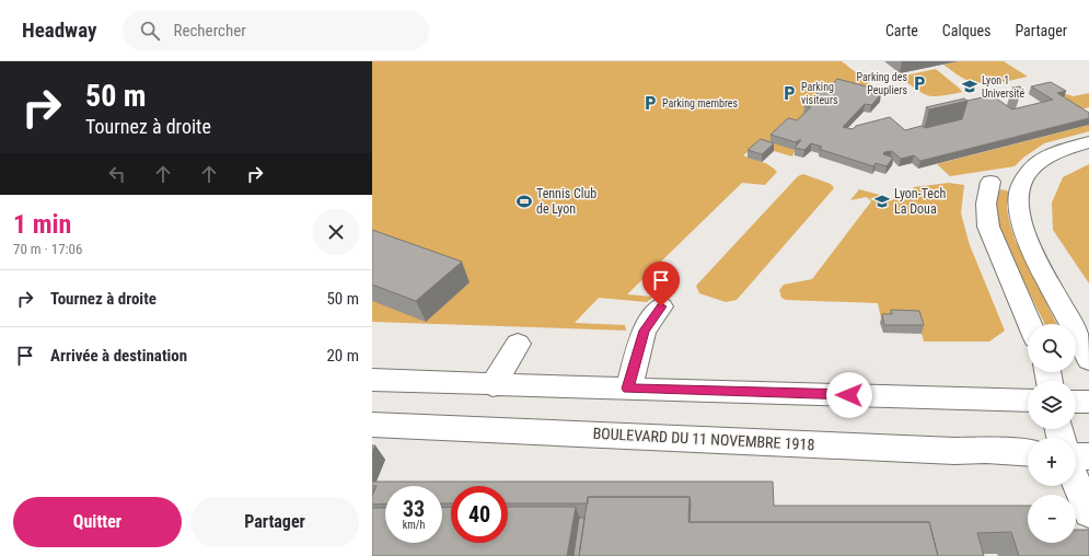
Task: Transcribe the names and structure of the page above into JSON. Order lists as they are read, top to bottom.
{
  "streets": {
    "street": ["BOULEVARD DU 11 NOVEMBRE 1918"]
  },
  "places": {
    "parking": ["Parking des Peupliers", "Parking visiteurs", "Parking membres"],
    "school or university": ["Lyon 1 Université", "Lyon-Tech La Doua"],
    "sports": ["Tennis Club de Lyon"]
  },
  "page": {
    "header": "Headway",
    "search": "Rechercher",
    "nav": ["Carte", "Calques", "Partager"],
    "turn": ["50 m", "Tournez à droite"],
    "heading": ["1 min", "70 m · 17:06"],
    "list": [
      {
        "name": "Tournez à droite",
        "value": "50 m"
      },
      {
        "name": "Arrivée à destination",
        "value": "20 m"
      }
    ],
    "map_buttons": ["+", "−"],
    "speed": "33 km/h",
    "limit": "40",
    "buttons": ["Quitter", "Partager"]
  }
}
